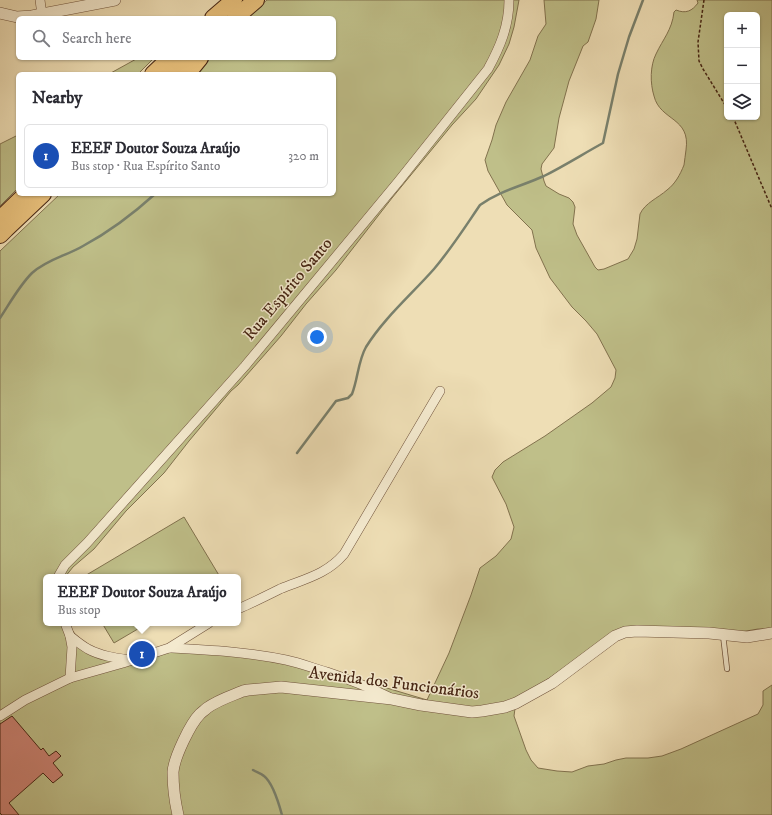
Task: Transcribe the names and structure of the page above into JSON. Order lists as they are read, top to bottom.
{
  "streets": {
    "street": ["Rua Espírito Santo", "Avenida dos Funcionários"]
  },
  "page": {
    "map_buttons": ["+", "−"],
    "search": "Search here",
    "heading": "Nearby",
    "list": [
      {
        "mark": "1",
        "name": "EEEF Doutor Souza Araújo",
        "note": "Bus stop · Rua Espírito Santo",
        "value": "320 m"
      }
    ],
    "popup": ["EEEF Doutor Souza Araújo", "Bus stop"],
    "pins": "1"
  }
}
